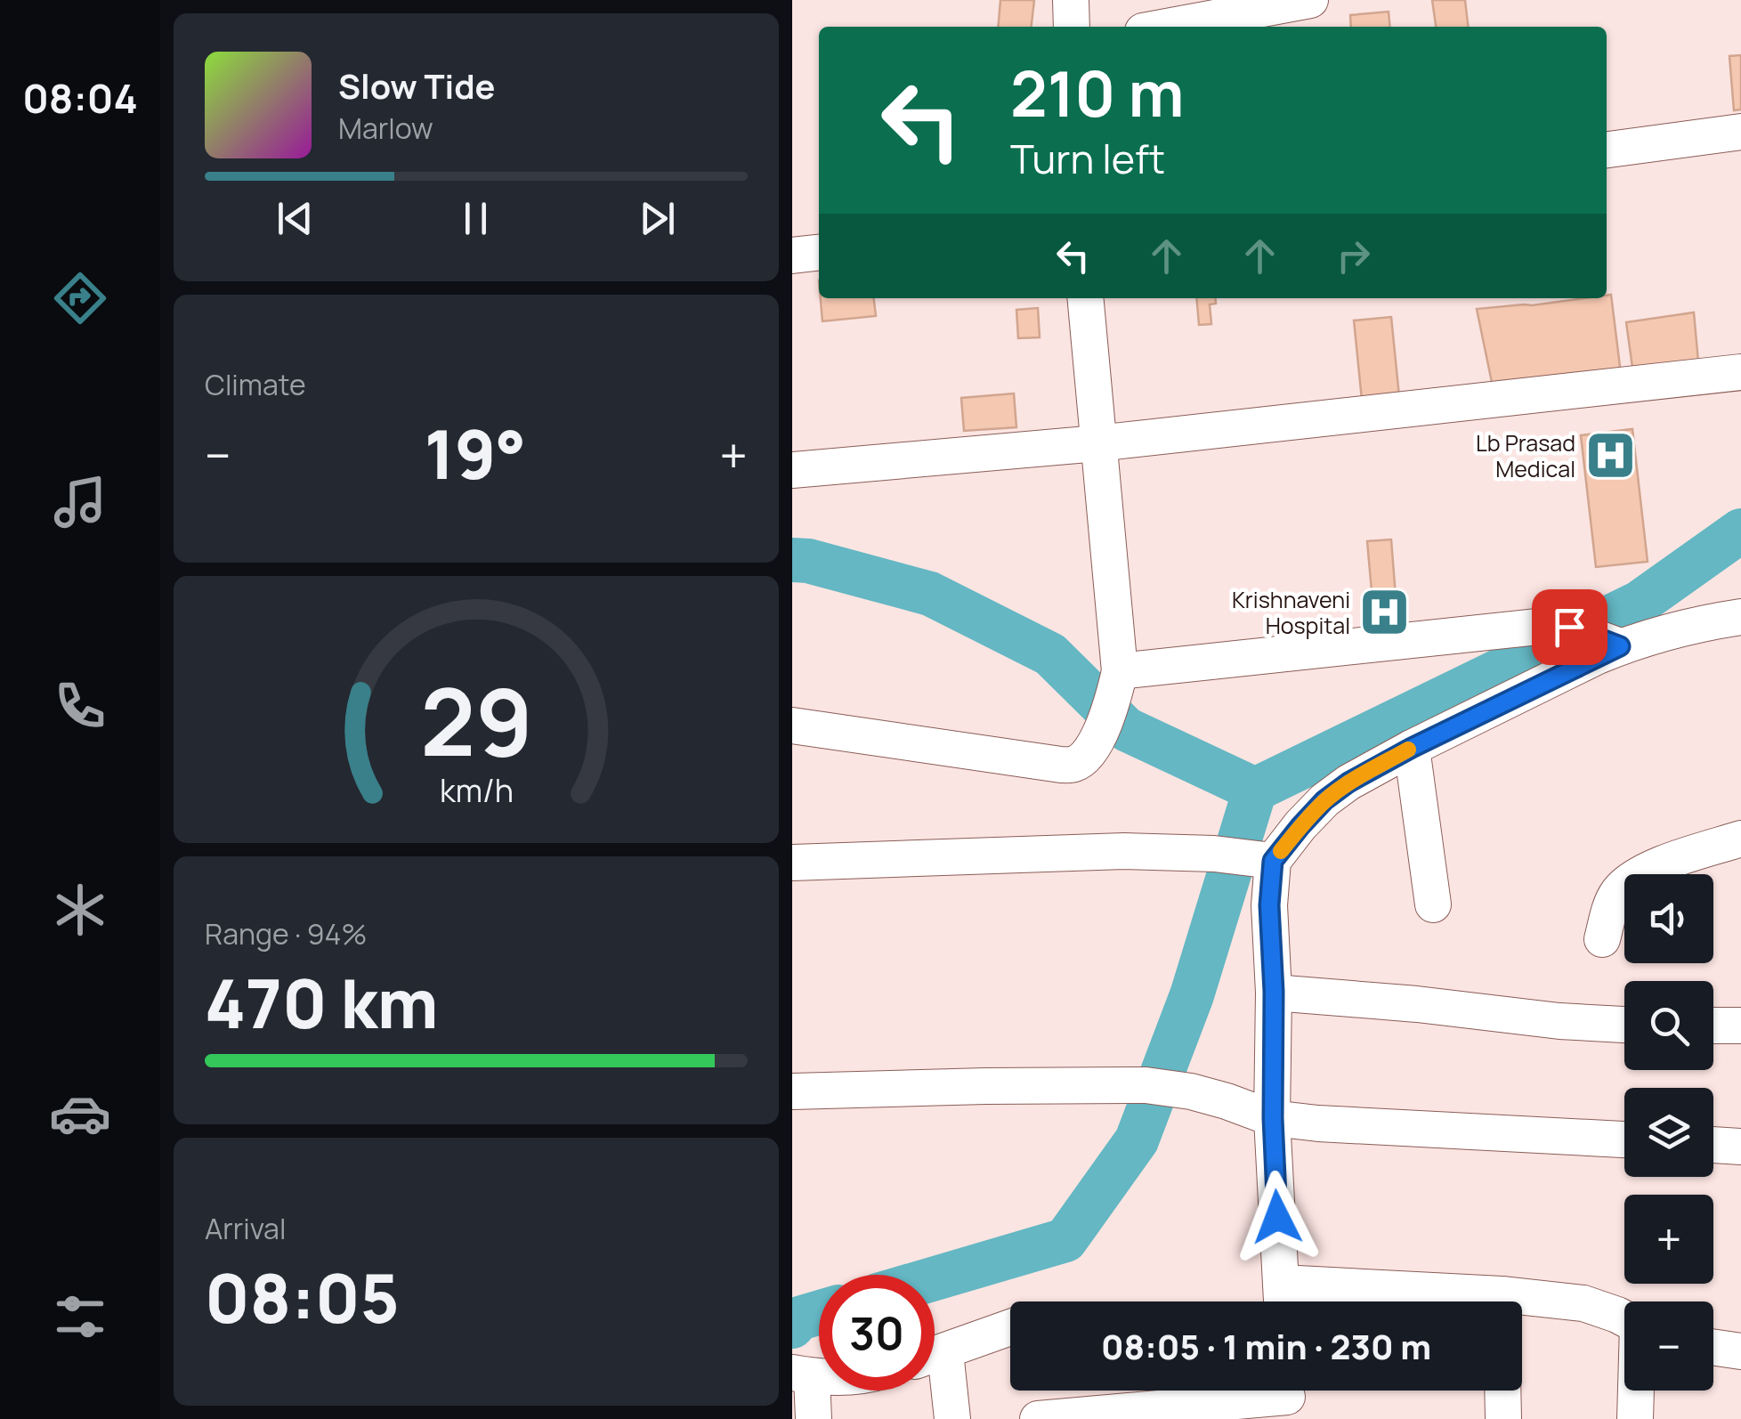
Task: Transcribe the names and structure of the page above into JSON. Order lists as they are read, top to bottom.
{
  "places": {
    "hospital": ["Lb Prasad Medical", "Krishnaveni Hospital"]
  },
  "page": {
    "tabs": "08:04",
    "turn": ["210 m", "Turn left"],
    "song": ["Slow Tide", "Marlow"],
    "tile": [
      "Climate",
      ["Range · 94%", "470 km"],
      ["Arrival", "08:05"]
    ],
    "heat": ["−", "19°", "+"],
    "map_buttons": ["+", "−"],
    "limit": "30",
    "trip": "08:05 · 1 min · 230 m",
    "gauge": ["29", "km/h"]
  }
}
